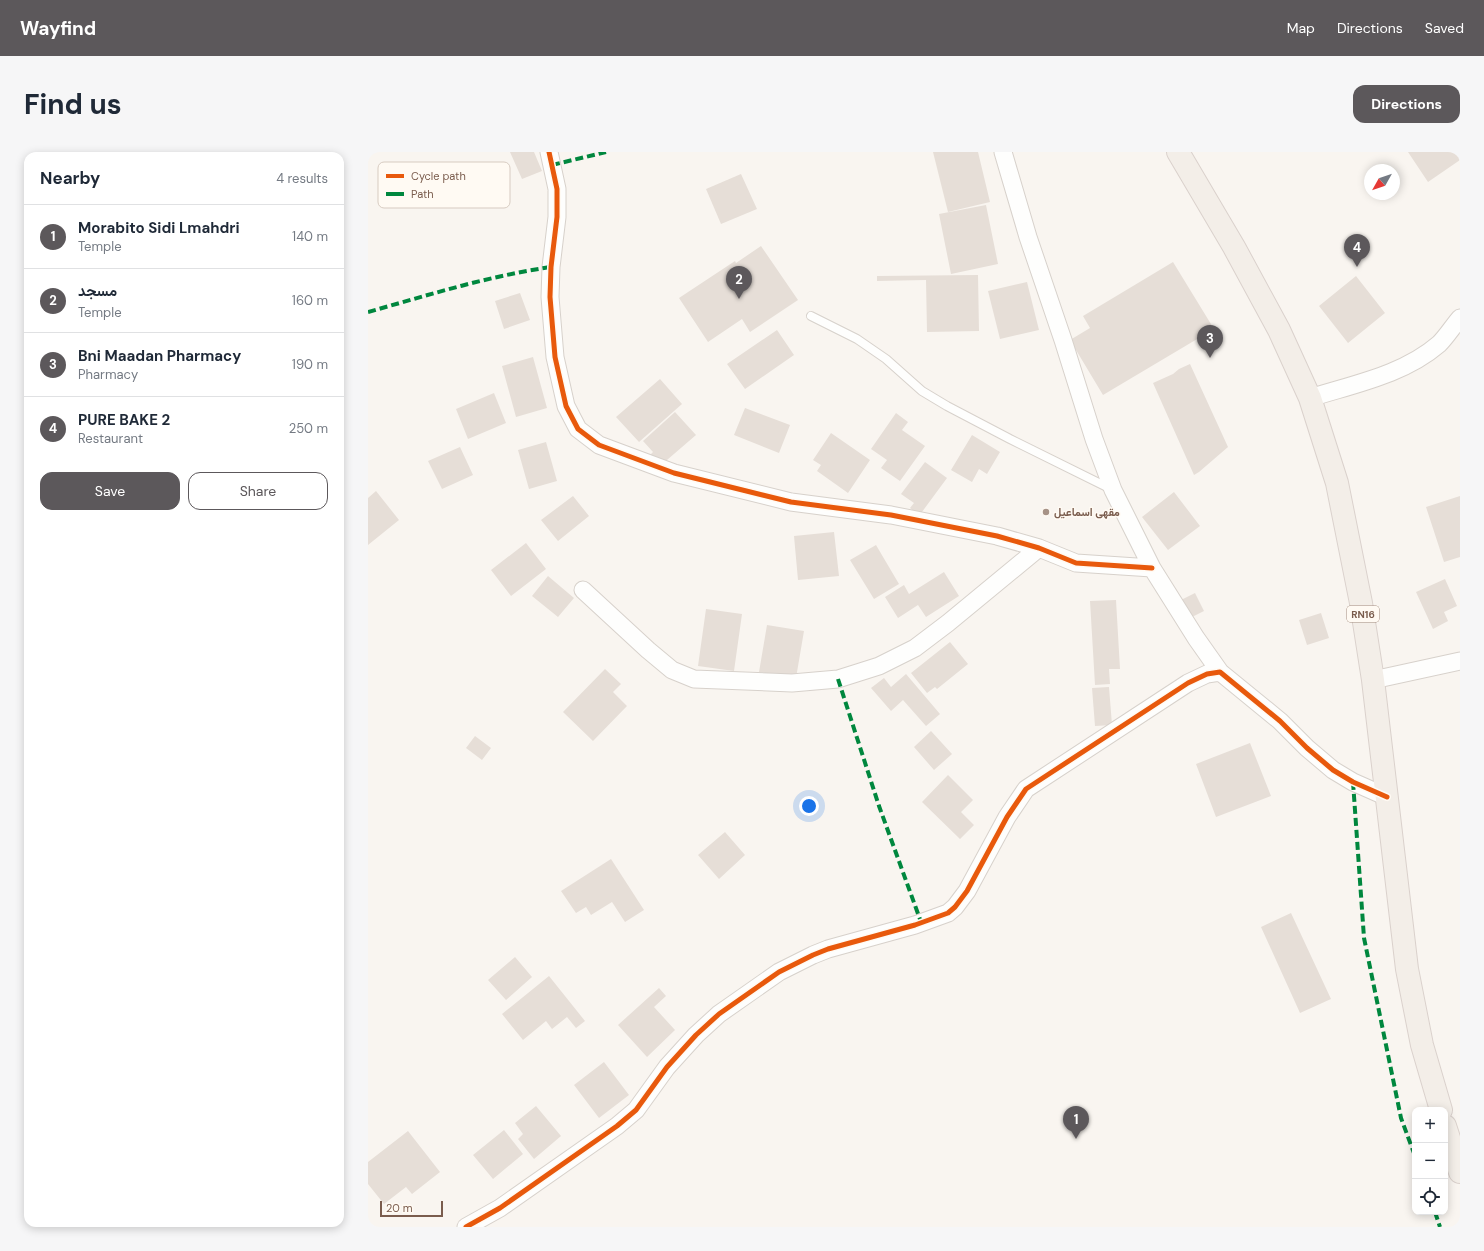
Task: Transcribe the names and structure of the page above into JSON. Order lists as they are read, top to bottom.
{
  "streets": {
    "main road": ["RN16"]
  },
  "places": ["مقهى اسماعيل"],
  "legend": ["Cycle path", "Path"],
  "scale_bar": "20 m",
  "north": "bottom left",
  "page": {
    "header": "Wayfind",
    "nav": ["Map", "Directions", "Saved"],
    "buttons": [
      "Directions",
      ["Save", "Share"]
    ],
    "title": "Find us",
    "heading": ["Nearby", "4 results"],
    "list": [
      {
        "mark": "1",
        "name": "Morabito Sidi Lmahdri",
        "note": "Temple",
        "value": "140 m"
      },
      {
        "mark": "2",
        "name": "مسجد",
        "note": "Temple",
        "value": "160 m"
      },
      {
        "mark": "3",
        "name": "Bni Maadan Pharmacy",
        "note": "Pharmacy",
        "value": "190 m"
      },
      {
        "mark": "4",
        "name": "PURE BAKE 2",
        "note": "Restaurant",
        "value": "250 m"
      }
    ],
    "pins": [
      "4",
      "2",
      "3",
      "1"
    ],
    "map_buttons": ["+", "−"],
    "scale": "20 m"
  }
}
